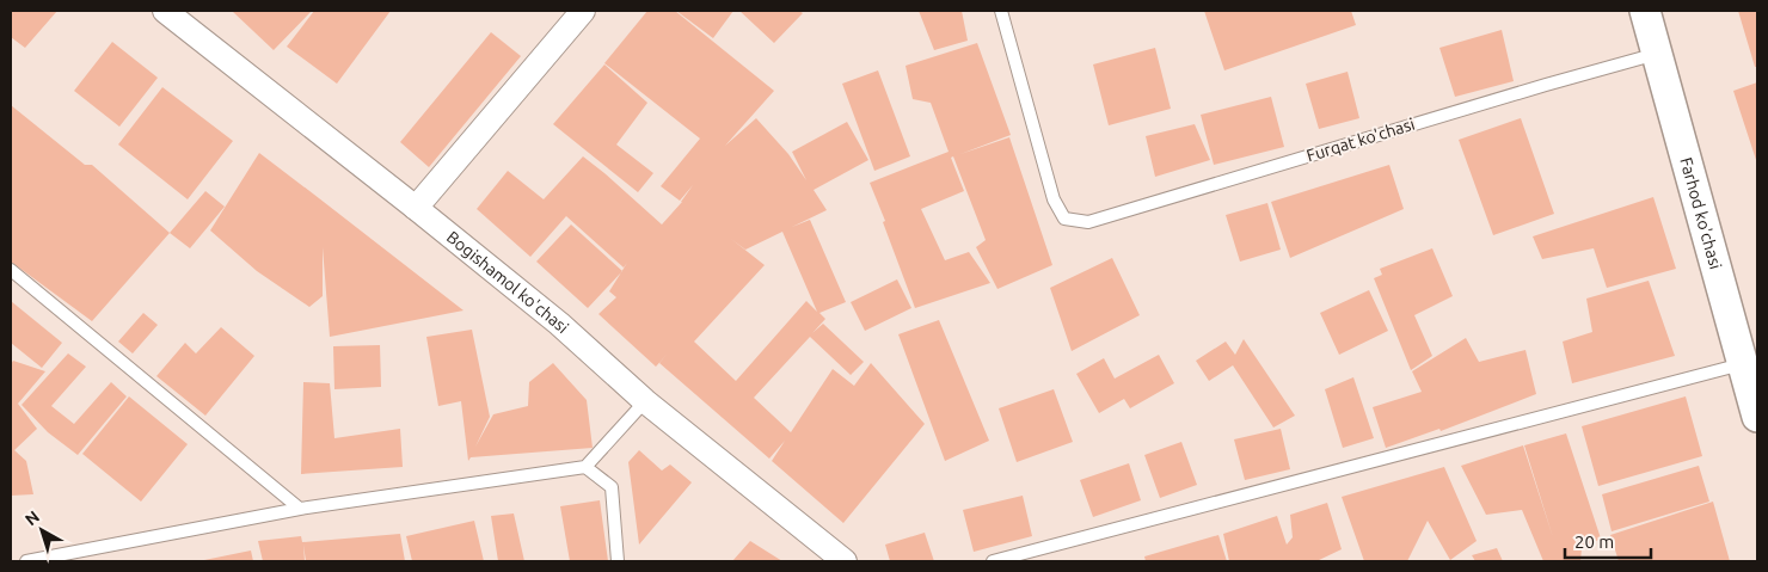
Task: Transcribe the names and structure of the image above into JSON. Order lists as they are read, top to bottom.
{
  "streets": {
    "street": ["Farhod ko'chasi", "Bogishamol ko'chasi"],
    "lane": ["Furqat ko'chasi"]
  },
  "crossings": [
    ["Furqat ko'chasi", "Farhod ko'chasi"]
  ],
  "scale_bar": "20 m",
  "north": "top left"
}
